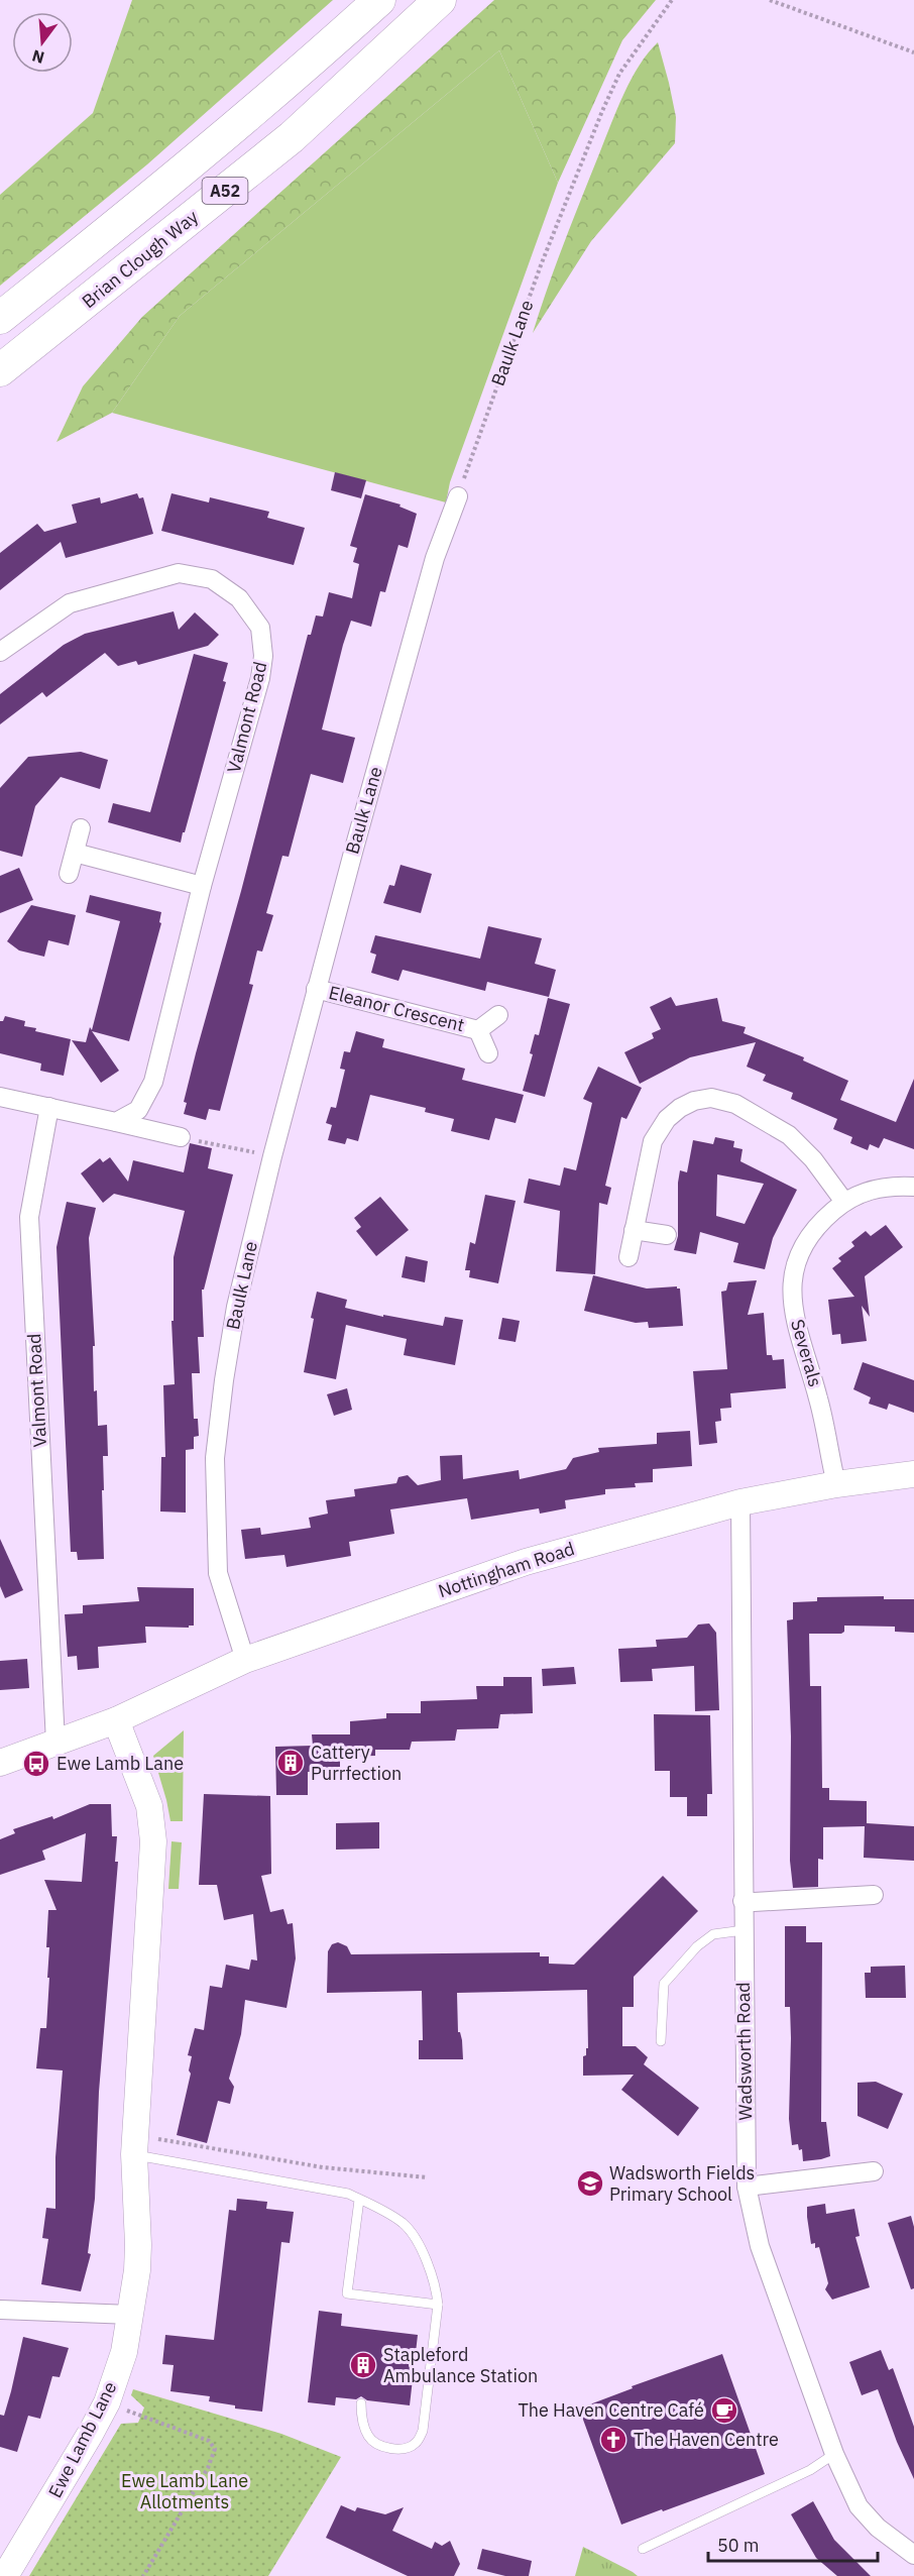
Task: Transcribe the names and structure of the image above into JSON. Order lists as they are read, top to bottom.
{
  "streets": {
    "highway": ["A52", "Brian Clough Way"],
    "main road": ["Nottingham Road", "Ewe Lamb Lane"],
    "street": [
      "Baulk Lane",
      "Valmont Road",
      "Eleanor Crescent",
      "Severals",
      "Wadsworth Road"
    ]
  },
  "crossings": [
    ["Baulk Lane", "Eleanor Crescent"],
    ["Baulk Lane", "Nottingham Road"],
    ["Valmont Road", "Nottingham Road"],
    ["Severals", "Nottingham Road"],
    ["Nottingham Road", "Wadsworth Road"],
    ["Nottingham Road", "Ewe Lamb Lane"]
  ],
  "parks": ["Ewe Lamb Lane Allotments"],
  "places": {
    "building": ["Cattery Purrfection", "Stapleford Ambulance Station"],
    "bus stop": ["Ewe Lamb Lane"],
    "school or university": ["Wadsworth Fields Primary School"],
    "cafe": ["The Haven Centre Café"],
    "church": ["The Haven Centre"]
  },
  "scale_bar": "50 m",
  "north": "bottom"
}
